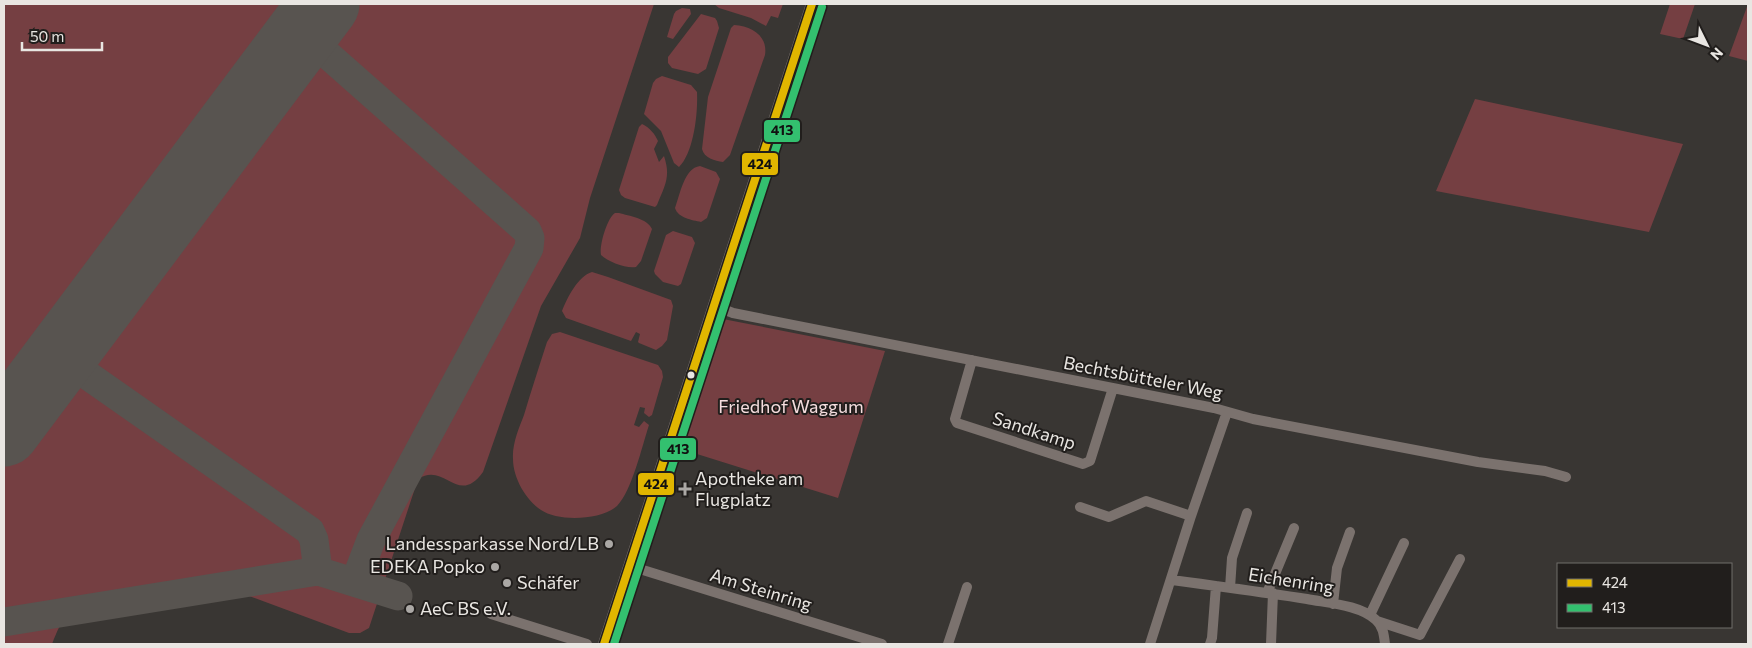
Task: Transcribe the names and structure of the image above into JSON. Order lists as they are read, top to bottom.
{
  "streets": {
    "street": [
      "Bechtsbütteler Weg",
      "Sandkamp",
      "Eichenring",
      "Am Steinring"
    ]
  },
  "crossings": [
    ["Bechtsbütteler Weg", "Sandkamp"]
  ],
  "parks": ["Friedhof Waggum"],
  "places": {
    "health": ["Apotheke am Flugplatz"],
    "other": [
      "Landessparkasse Nord/LB",
      "EDEKA Popko",
      "Schäfer",
      "AeC BS e.V."
    ]
  },
  "lines": ["transit line 424", "transit line 413"],
  "legend": ["424", "413"],
  "scale_bar": "50 m",
  "north": "bottom right"
}
